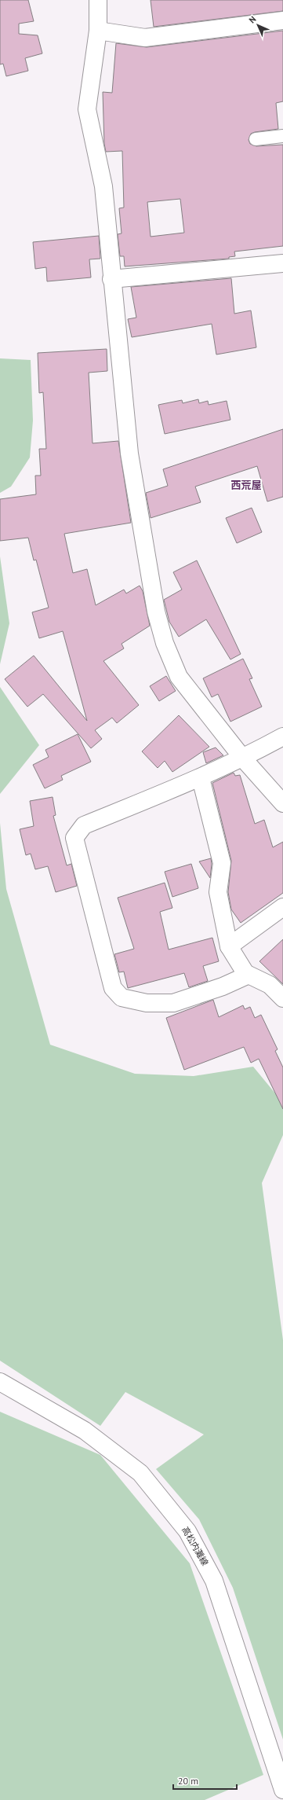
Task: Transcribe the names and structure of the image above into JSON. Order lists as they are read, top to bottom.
{
  "streets": {
    "street": ["高松内灘線"]
  },
  "districts": ["西荒屋"],
  "scale_bar": "20 m",
  "north": "top left"
}
